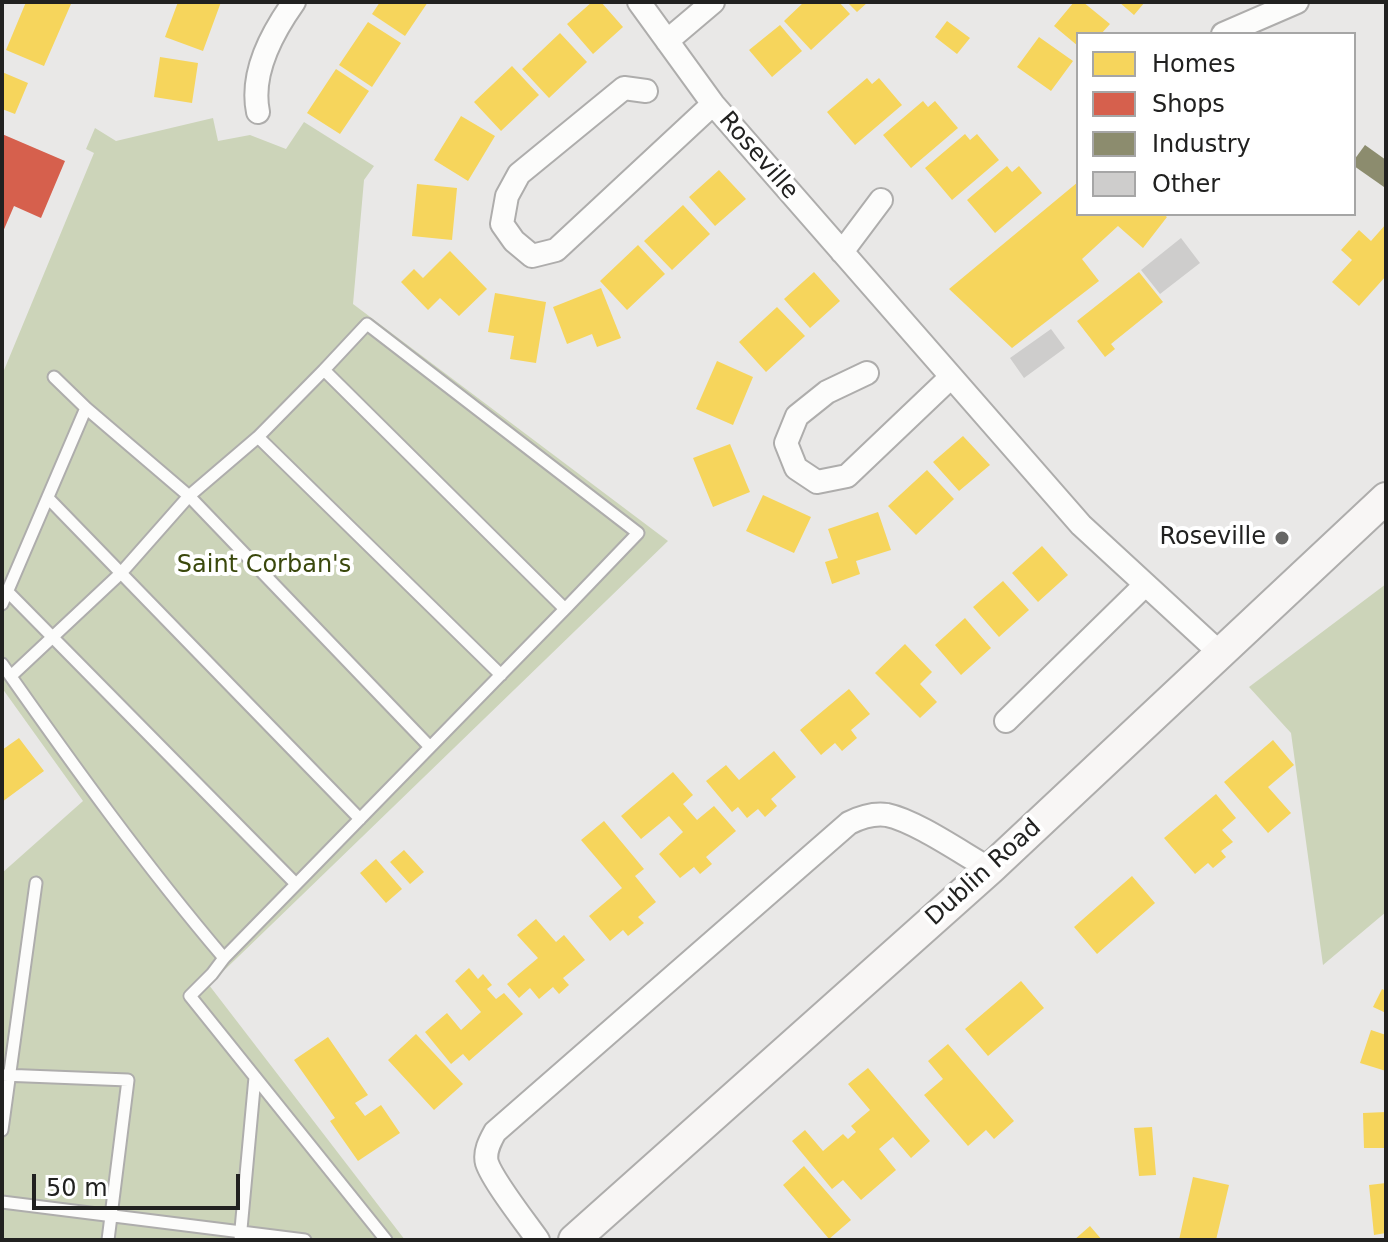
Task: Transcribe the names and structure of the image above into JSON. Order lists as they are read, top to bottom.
{
  "streets": {
    "main road": ["Dublin Road"],
    "street": ["Roseville"]
  },
  "crossings": [
    ["Roseville", "Dublin Road"]
  ],
  "parks": ["Saint Corban's"],
  "places": ["Roseville"],
  "legend": [
    "Homes",
    "Shops",
    "Industry",
    "Other"
  ],
  "scale_bar": "50 m"
}
